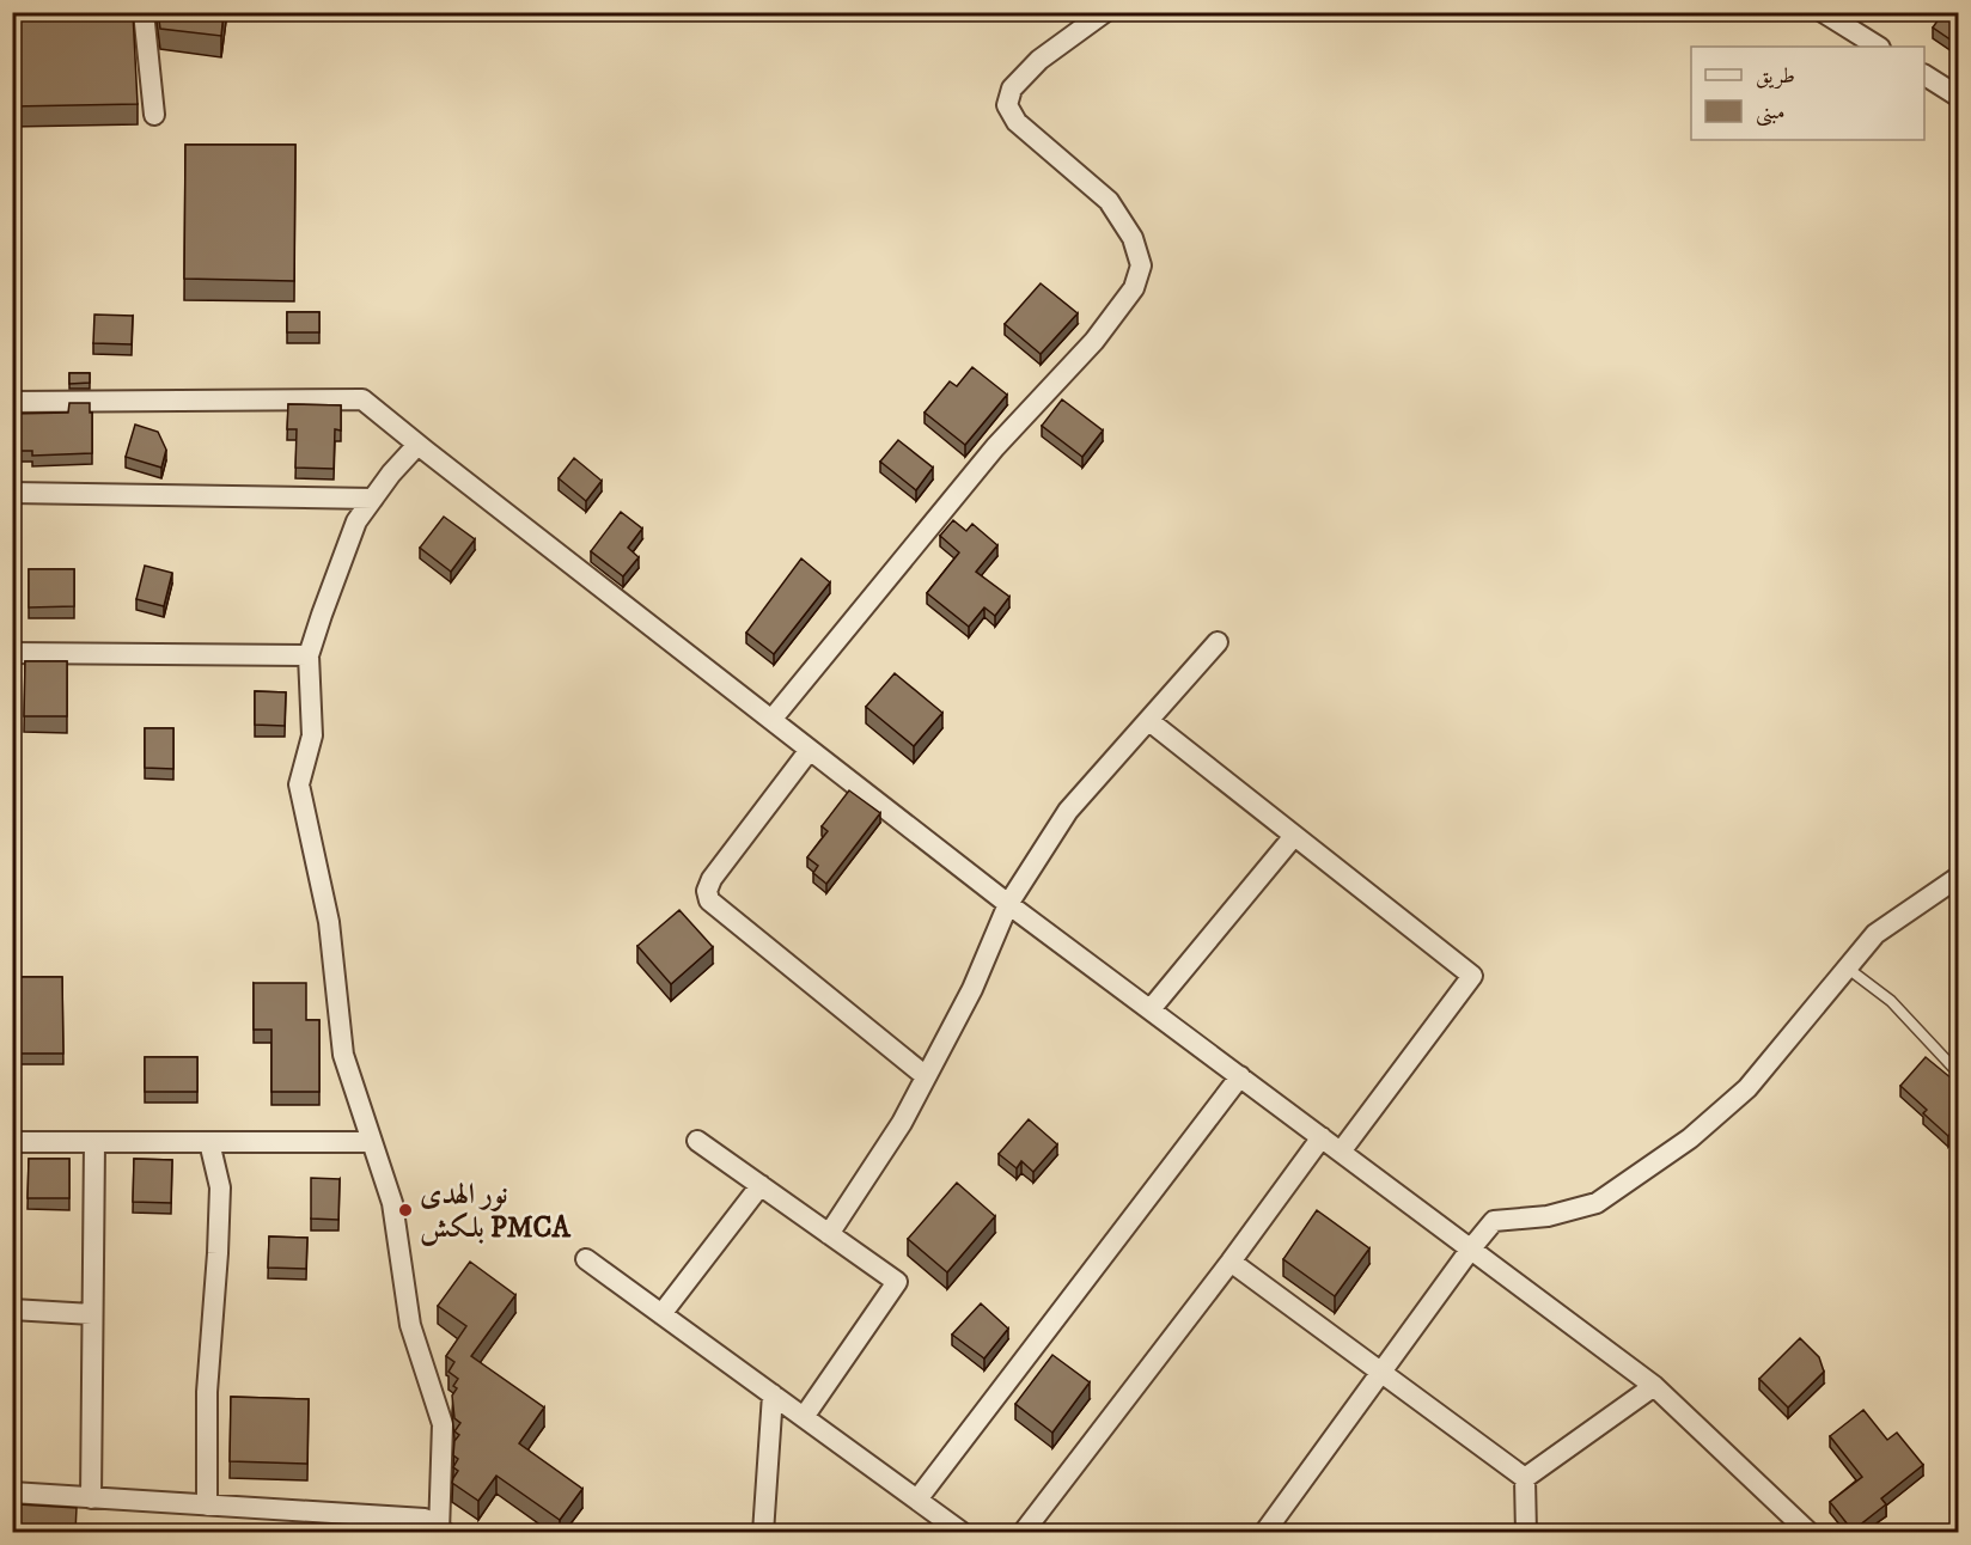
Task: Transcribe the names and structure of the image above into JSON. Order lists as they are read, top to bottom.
{
  "places": ["نور الهدى بلكش PMCA"],
  "legend": ["طريق", "مبنى"]
}
